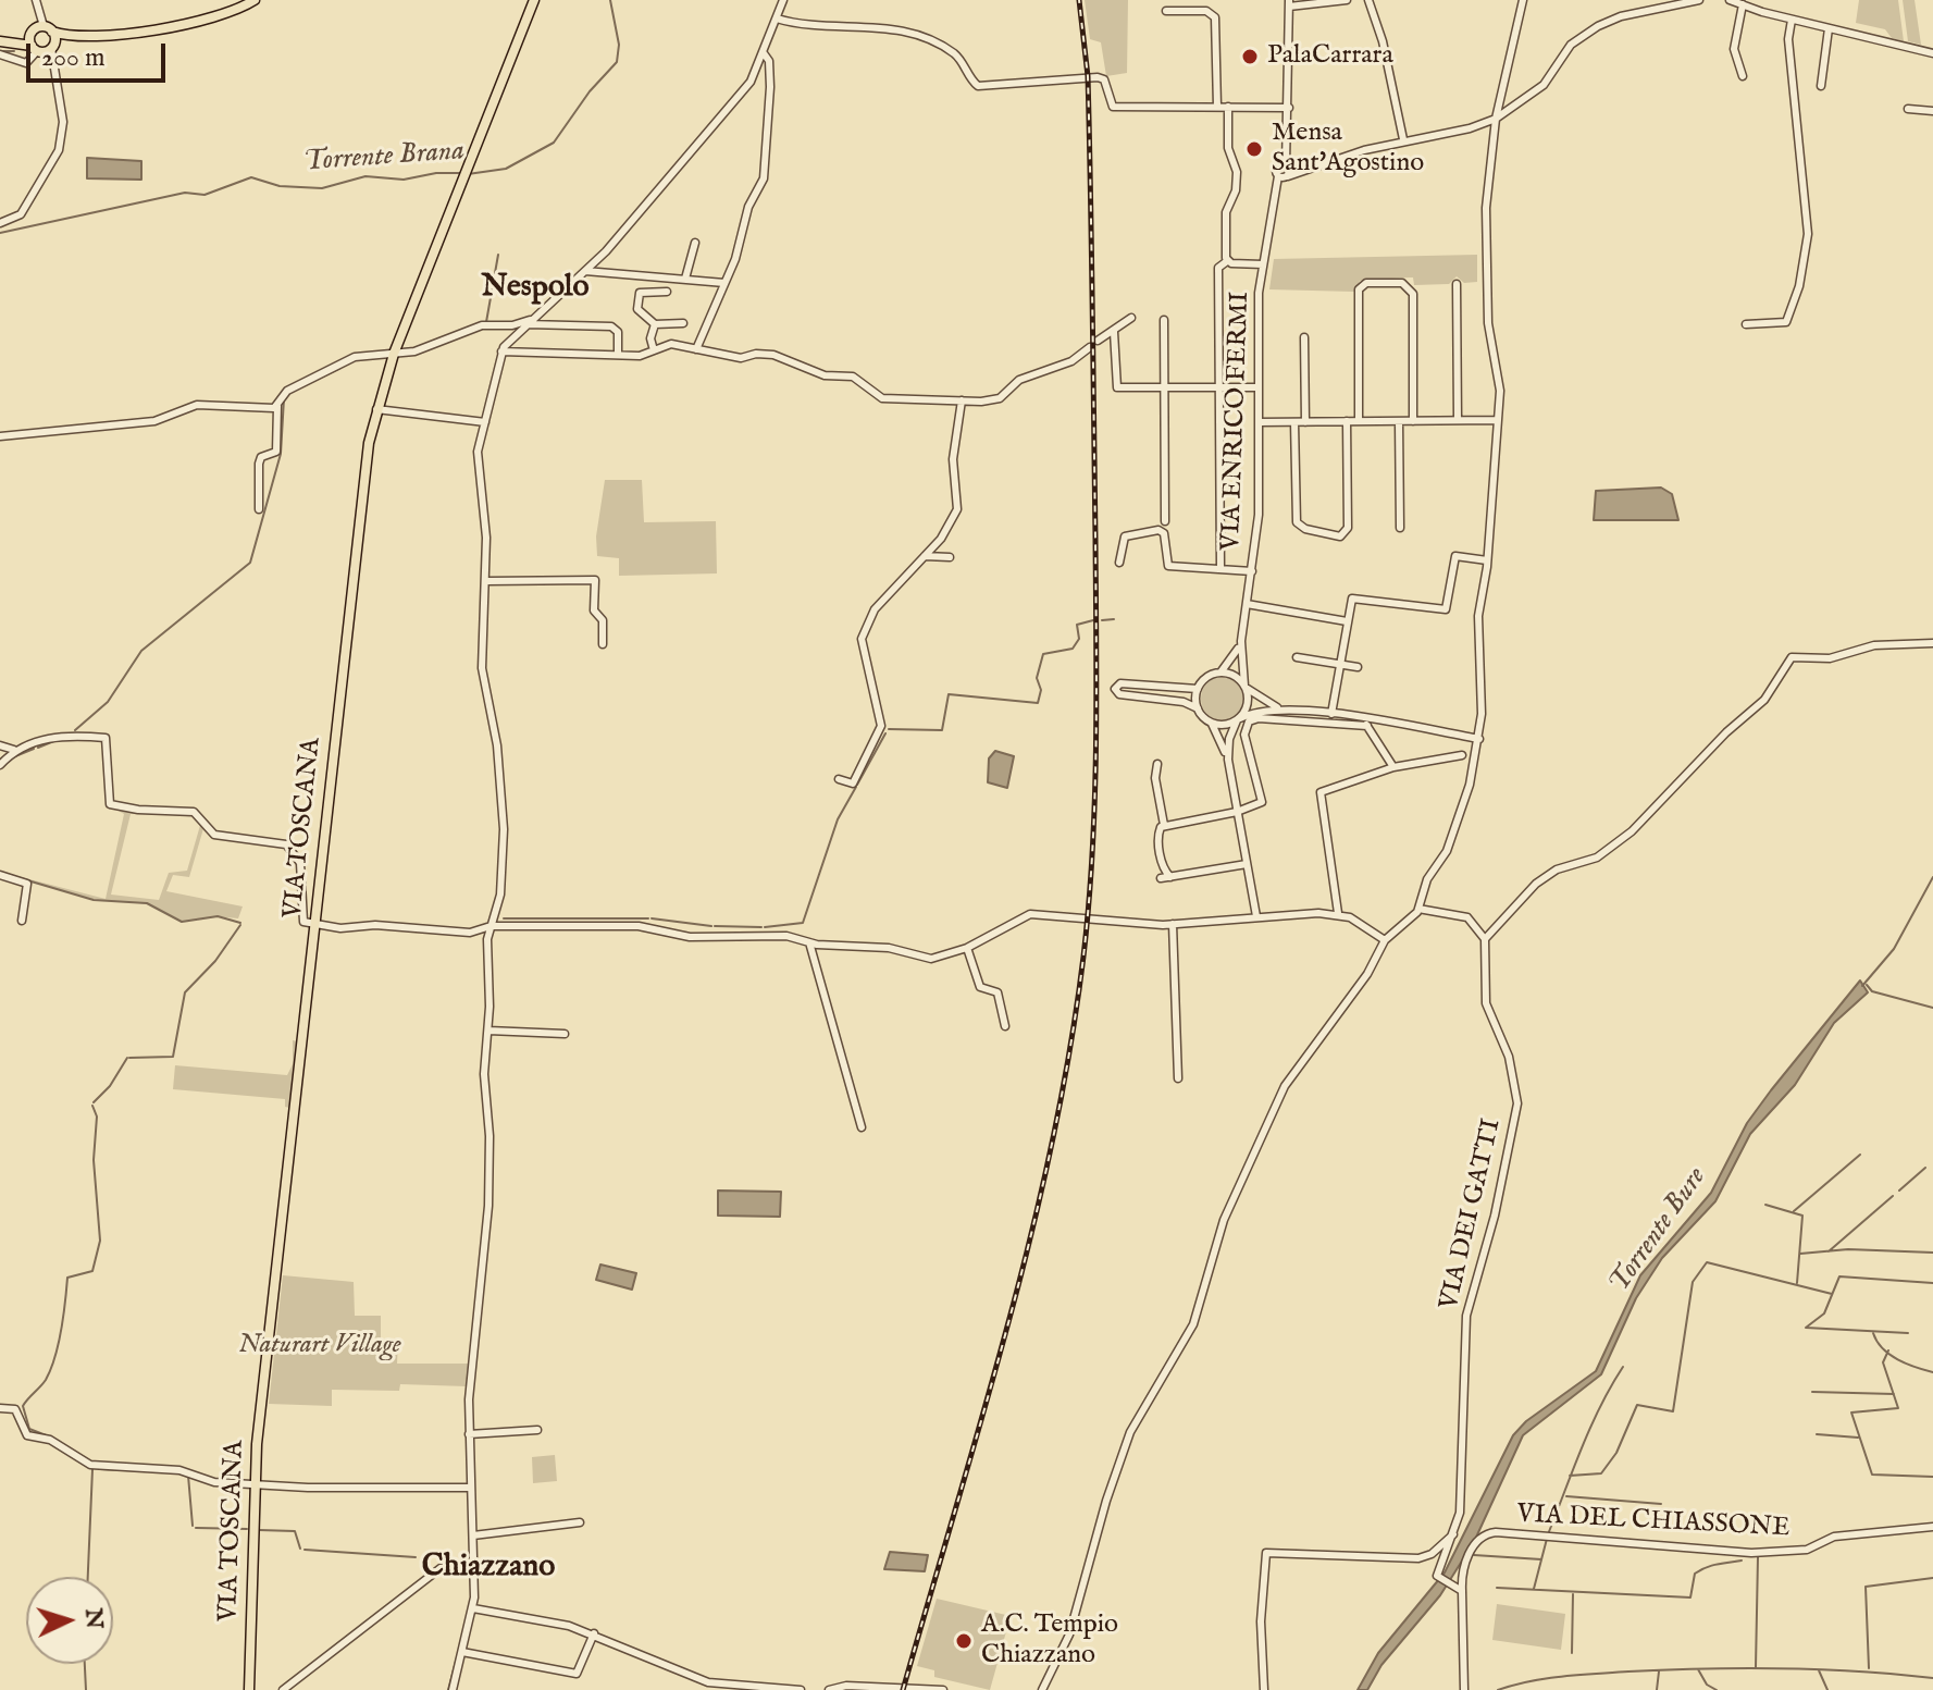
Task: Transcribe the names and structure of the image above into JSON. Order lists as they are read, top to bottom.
{
  "streets": {
    "main road": ["VIA TOSCANA"],
    "street": ["VIA ENRICO FERMI", "VIA DEI GATTI", "VIA DEL CHIASSONE"]
  },
  "crossings": [
    ["VIA DEI GATTI", "VIA DEL CHIASSONE"]
  ],
  "districts": ["Nespolo", "Chiazzano"],
  "water": ["Torrente Brana", "Torrente Bure"],
  "parks": ["Naturart Village"],
  "places": ["PalaCarrara", "Mensa Sant'Agostino", "A.C. Tempio Chiazzano"],
  "scale_bar": "200 m",
  "north": "right"
}
